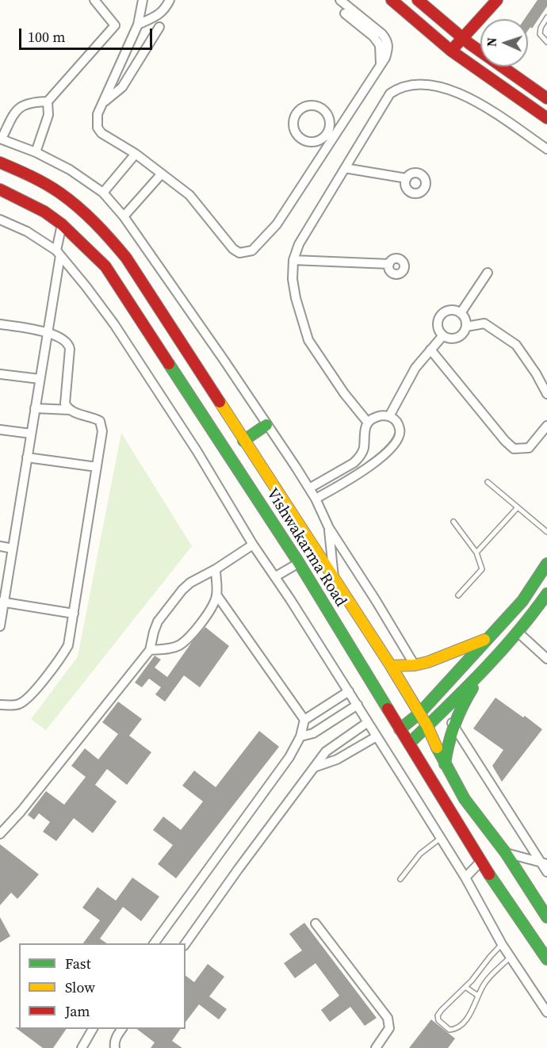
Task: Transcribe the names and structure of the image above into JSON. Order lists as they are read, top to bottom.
{
  "streets": {
    "street": ["Vishwakarma Road"]
  },
  "legend": ["Fast", "Slow", "Jam"],
  "scale_bar": "100 m",
  "north": "left"
}
